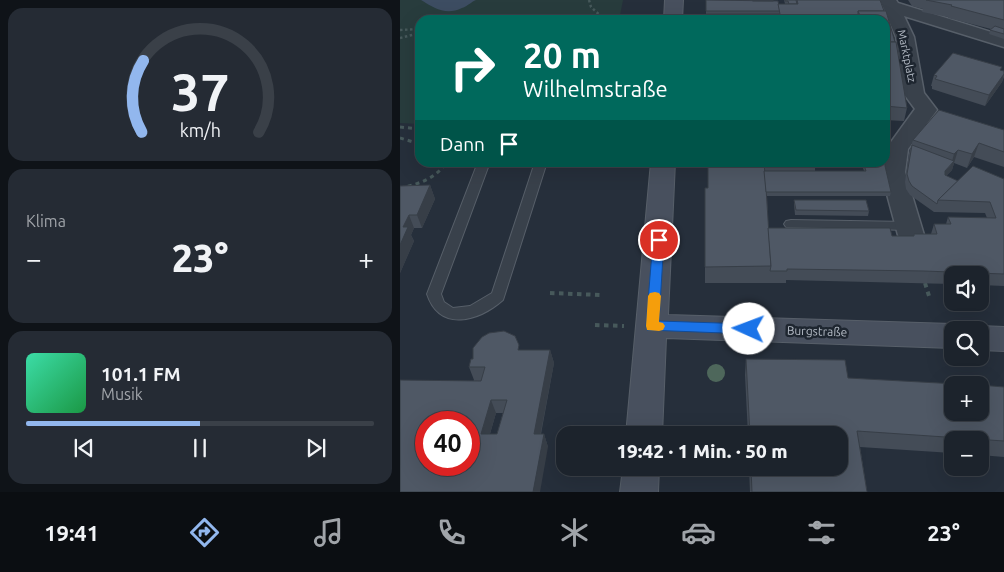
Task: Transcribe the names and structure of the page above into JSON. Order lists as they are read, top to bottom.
{
  "streets": {
    "main road": ["Burgstraße"],
    "street": ["Marktplatz"]
  },
  "page": {
    "turn": ["20 m", "Wilhelmstraße"],
    "then": "Dann",
    "tile": "Klima",
    "heat": ["−", "23°", "+"],
    "map_buttons": ["+", "−"],
    "song": ["101.1 FM", "Musik"],
    "limit": "40",
    "trip": "19:42 · 1 Min. · 50 m",
    "tabs": ["19:41", "23°"],
    "gauge": ["37", "km/h"]
  }
}
